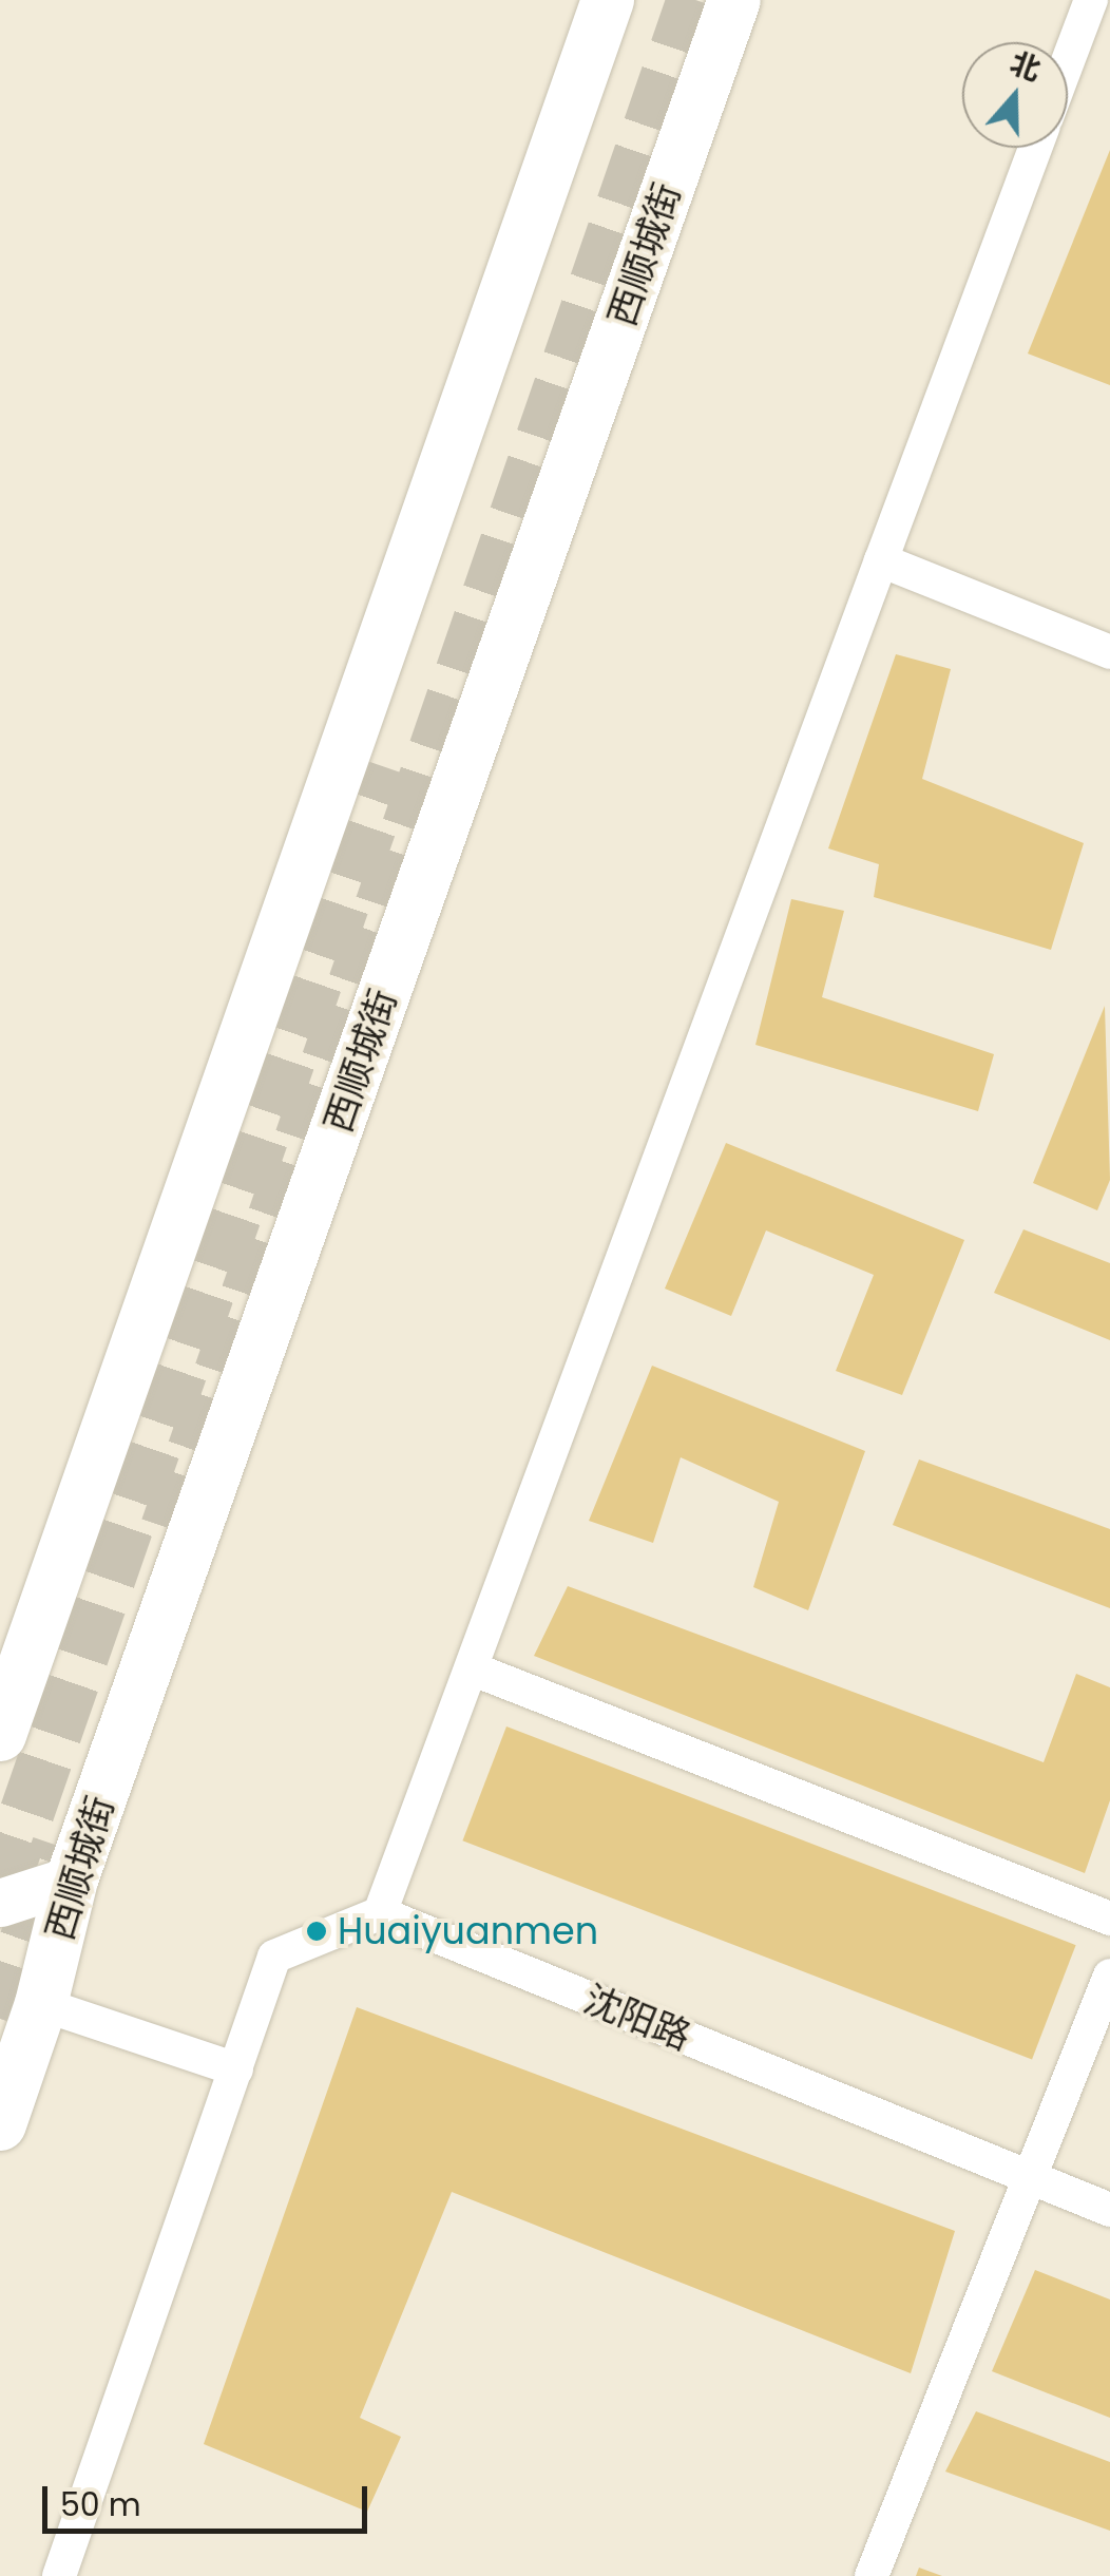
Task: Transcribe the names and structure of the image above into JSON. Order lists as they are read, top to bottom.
{
  "streets": {
    "main road": ["西顺城街"],
    "street": ["沈阳路"]
  },
  "places": ["Huaiyuanmen"],
  "scale_bar": "50 m",
  "north": "top"
}
